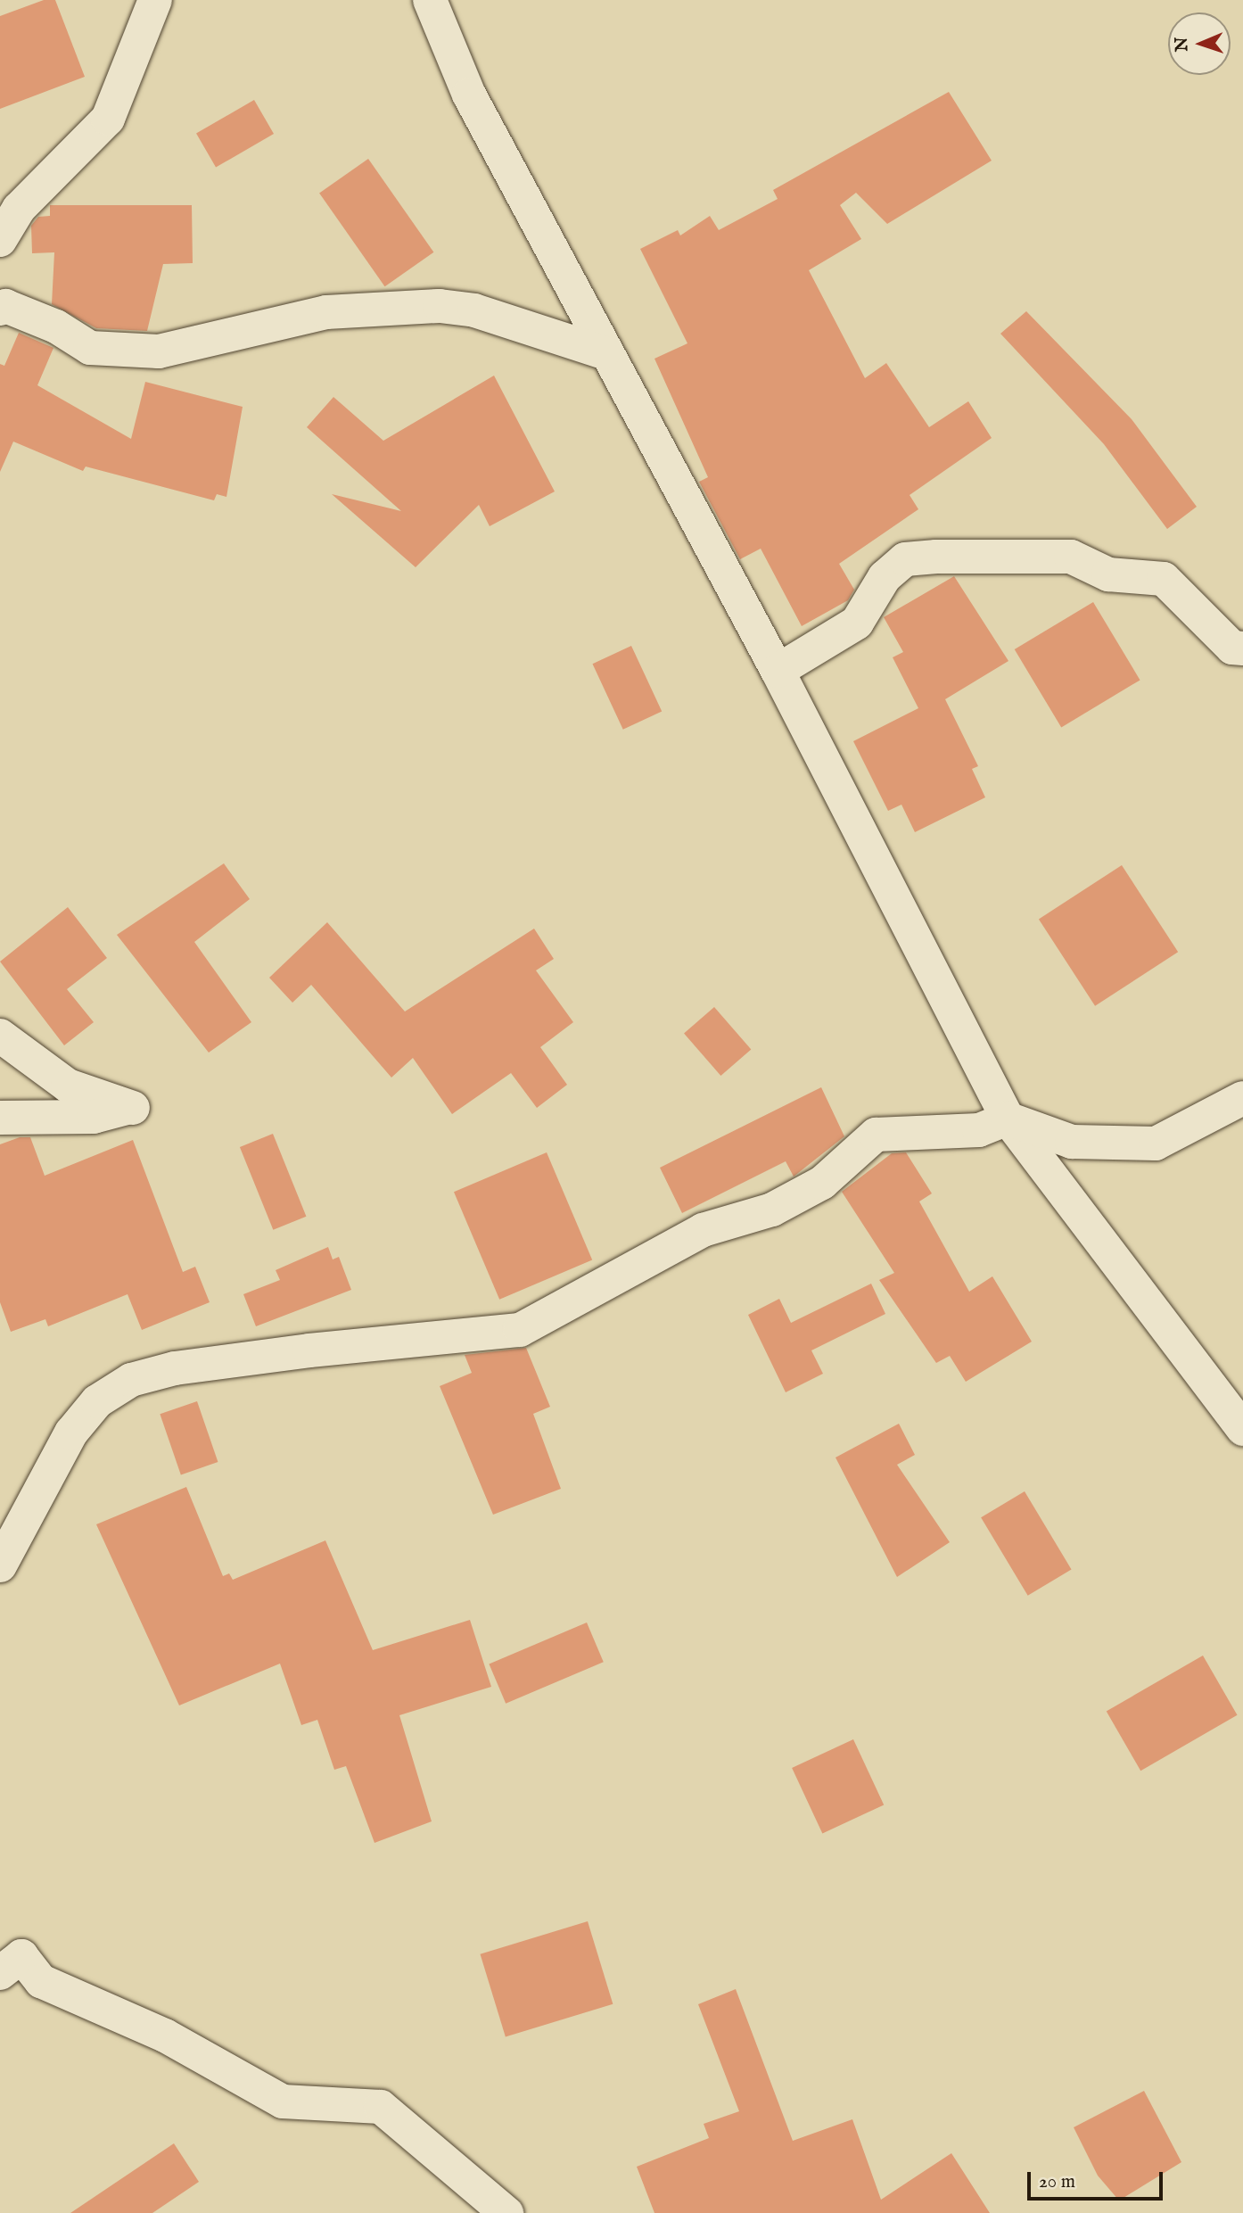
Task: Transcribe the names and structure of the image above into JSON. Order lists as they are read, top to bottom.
{
  "scale_bar": "20 m",
  "north": "left"
}
